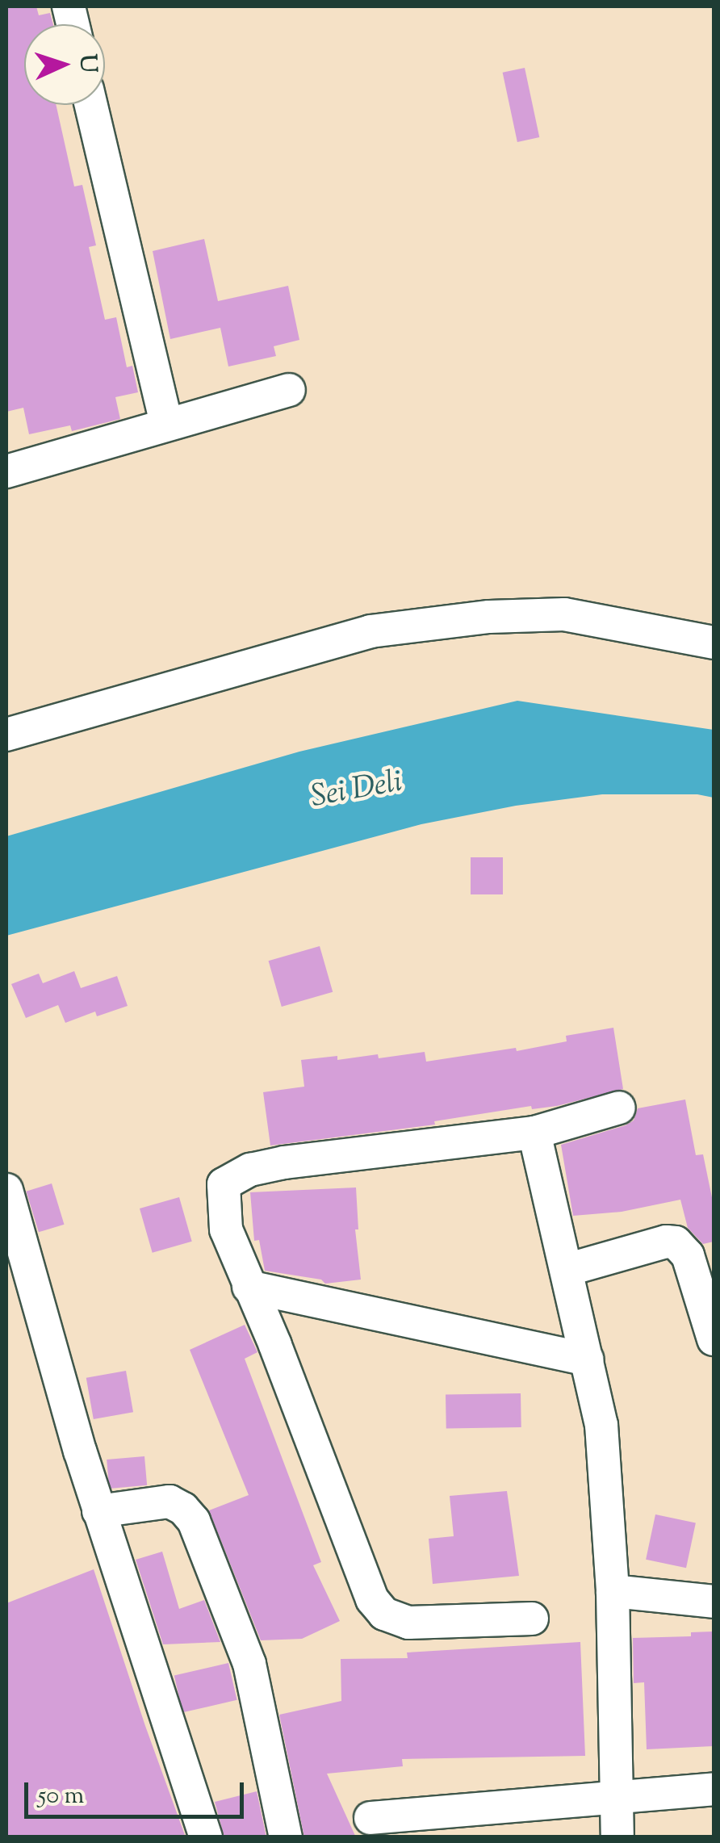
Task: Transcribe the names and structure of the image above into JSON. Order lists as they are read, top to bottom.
{
  "water": ["Sei Deli"],
  "scale_bar": "50 m",
  "north": "right"
}
